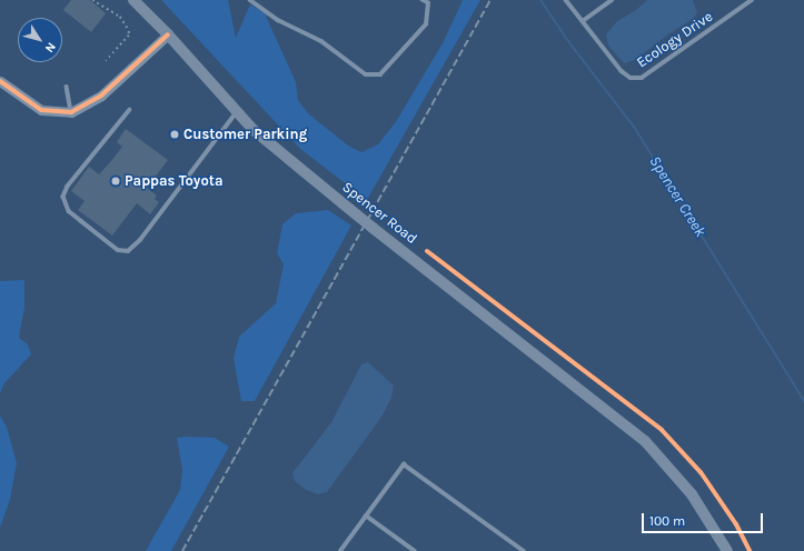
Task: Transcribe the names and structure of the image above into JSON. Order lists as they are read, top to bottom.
{
  "streets": {
    "main road": ["Spencer Road"],
    "lane": ["Ecology Drive"]
  },
  "water": ["Spencer Creek"],
  "places": ["Customer Parking", "Pappas Toyota"],
  "scale_bar": "100 m",
  "north": "bottom right"
}
